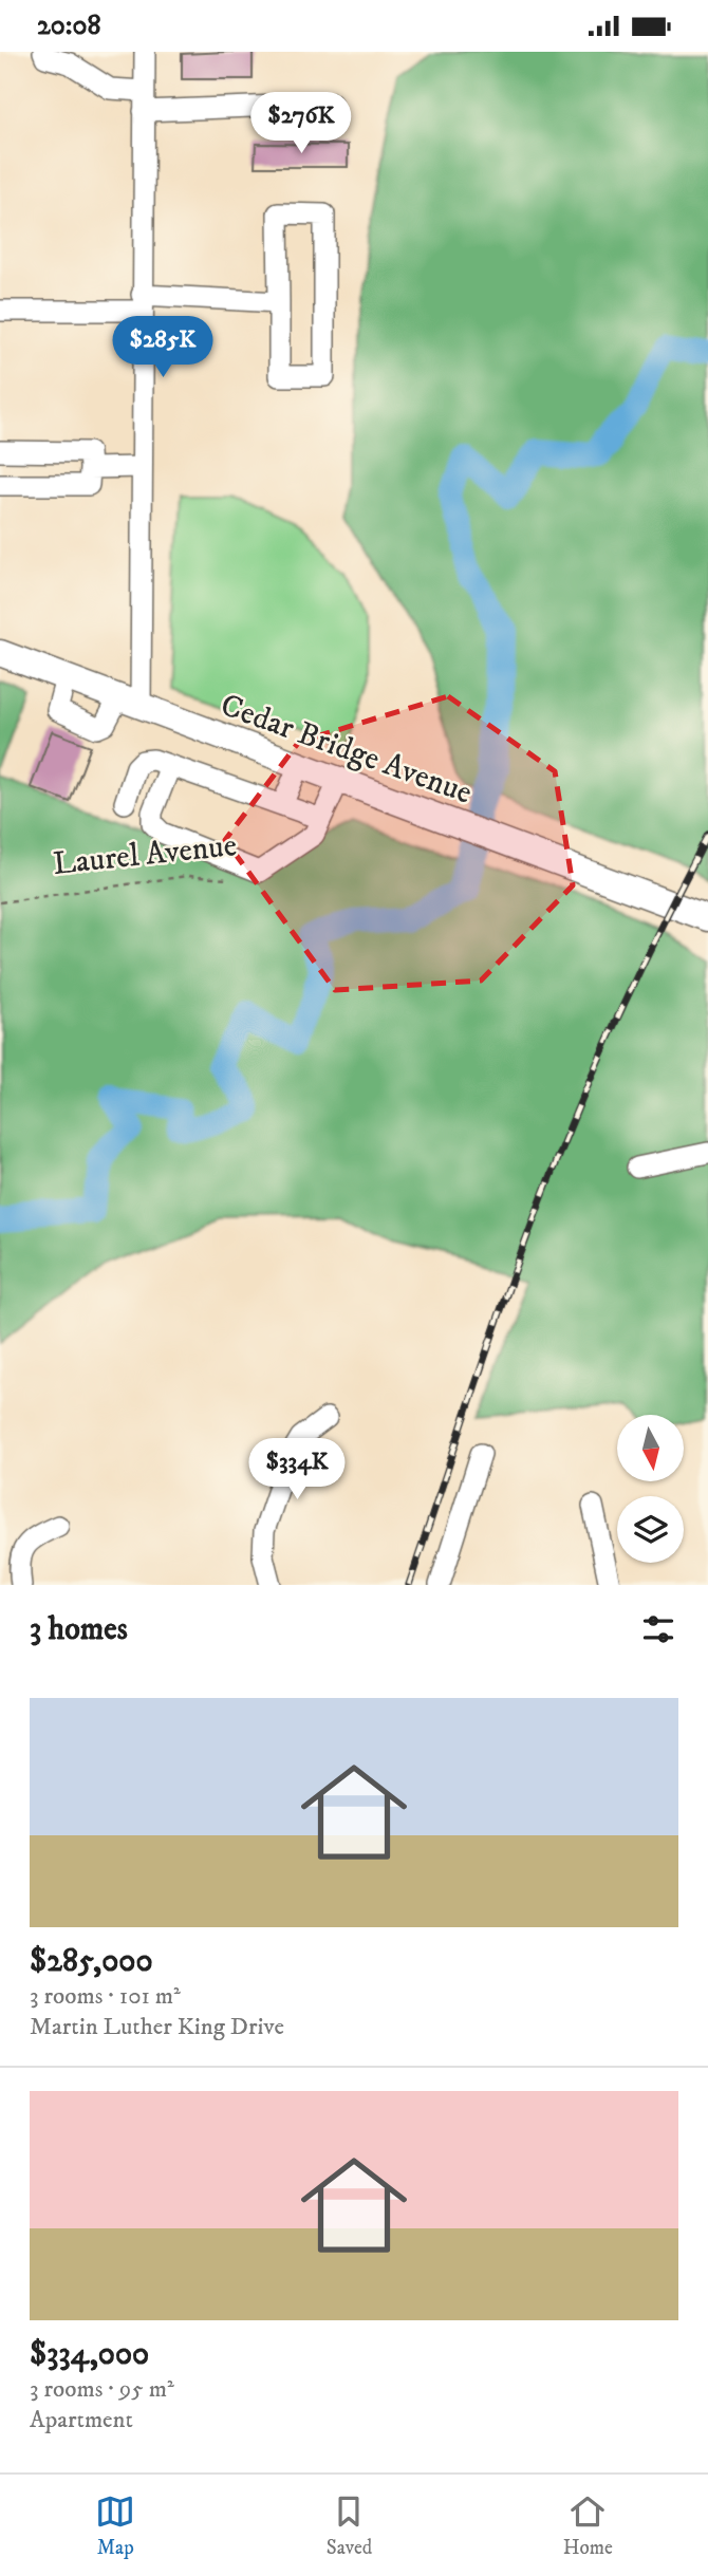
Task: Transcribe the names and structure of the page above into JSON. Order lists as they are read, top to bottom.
{
  "streets": {
    "main road": ["Cedar Bridge Avenue"],
    "street": ["Laurel Avenue"]
  },
  "crossings": [
    ["Cedar Bridge Avenue", "Laurel Avenue"]
  ],
  "north": "bottom",
  "page": {
    "status": "20:08",
    "price": ["$276K", "$285K", "$334K"],
    "heading": "3 homes",
    "list": [
      {
        "name": "$285,000",
        "note": "3 rooms · 101 m² · Martin Luther King Drive"
      },
      {
        "name": "$334,000",
        "note": "3 rooms · 95 m² · Apartment"
      }
    ],
    "tabs": ["Map", "Saved", "Home"]
  }
}
